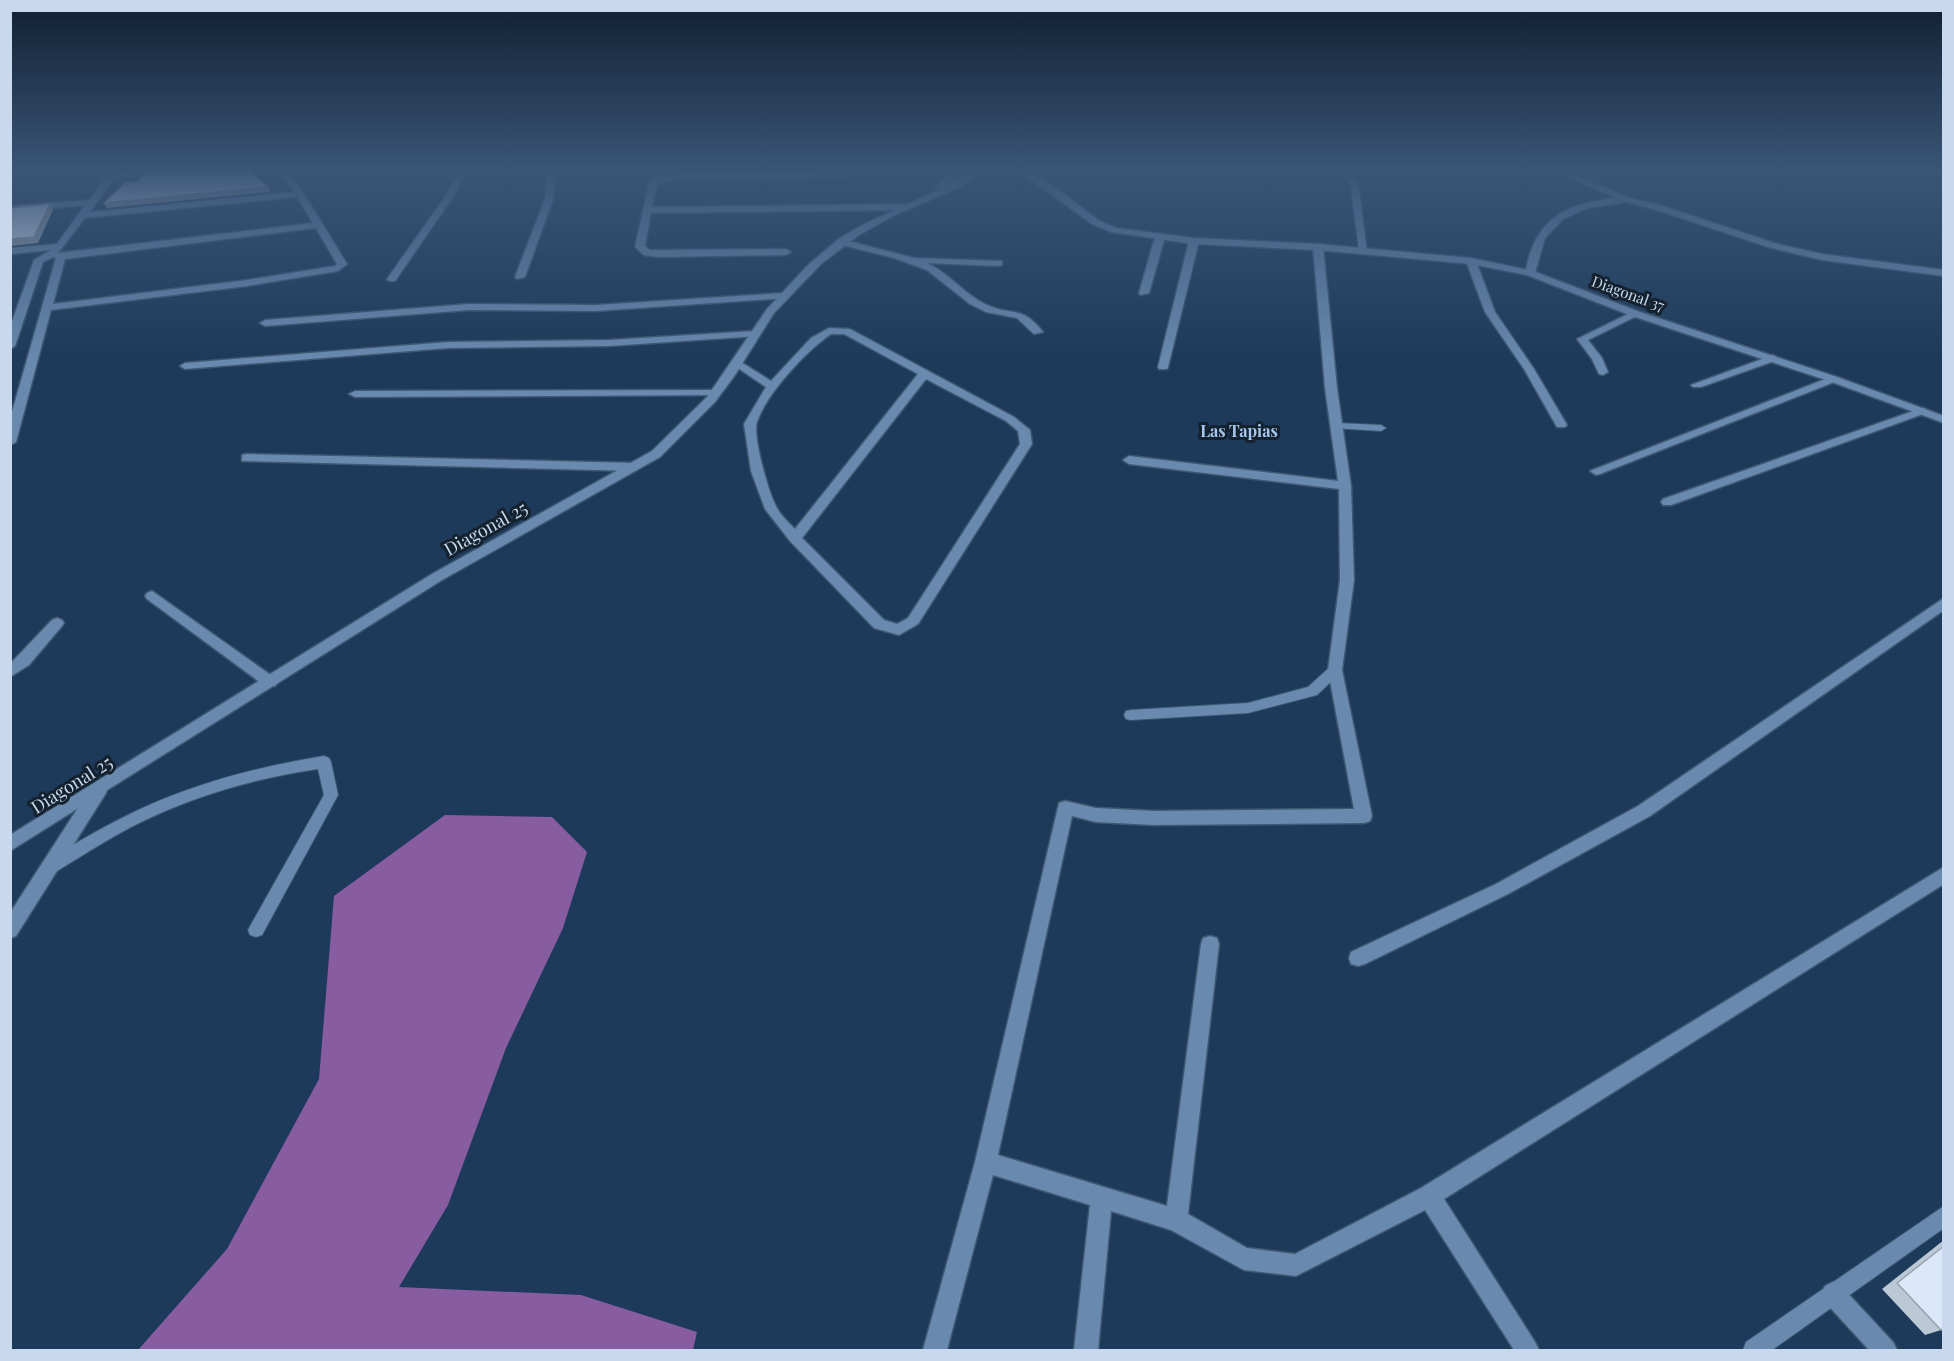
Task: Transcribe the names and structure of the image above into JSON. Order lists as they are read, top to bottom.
{
  "streets": {
    "street": ["Diagonal 37", "Diagonal 25"]
  },
  "districts": ["Las Tapias"]
}
